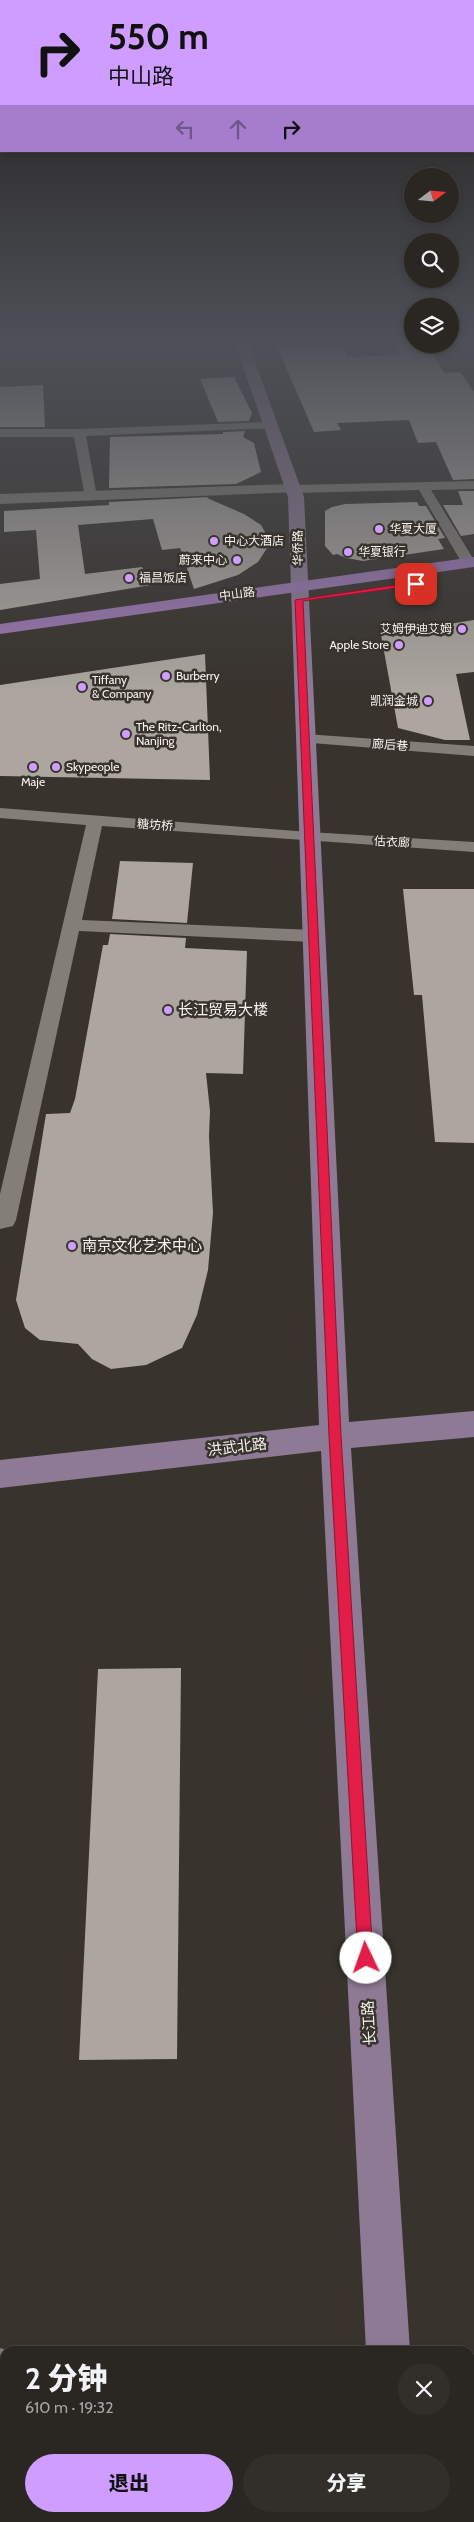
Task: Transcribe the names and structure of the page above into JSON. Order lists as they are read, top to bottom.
{
  "streets": {
    "main road": [
      "华侨路",
      "中山路",
      "洪武北路",
      "长江路"
    ],
    "street": ["廊后巷", "糖坊桥", "估衣廊"]
  },
  "crossings": [
    ["华侨路", "中山路"],
    ["华侨路", "长江路"],
    ["中山路", "长江路"],
    ["廊后巷", "长江路"],
    ["糖坊桥", "估衣廊"],
    ["糖坊桥", "长江路"],
    ["估衣廊", "长江路"],
    ["洪武北路", "长江路"]
  ],
  "places": [
    "华夏大厦",
    "中心大酒店",
    "华夏银行",
    "蔚来中心",
    "福昌饭店",
    "艾姆伊迪艾姆",
    "Apple Store",
    "Burberry",
    "Tiffany & Company",
    "凯润金城",
    "The Ritz-Carlton, Nanjing",
    "Maje",
    "Skypeople",
    "长江贸易大楼",
    "南京文化艺术中心"
  ],
  "north": "right",
  "page": {
    "turn": ["550 m", "中山路"],
    "heading": ["2 分钟", "610 m · 19:32"],
    "buttons": ["退出", "分享"]
  }
}
